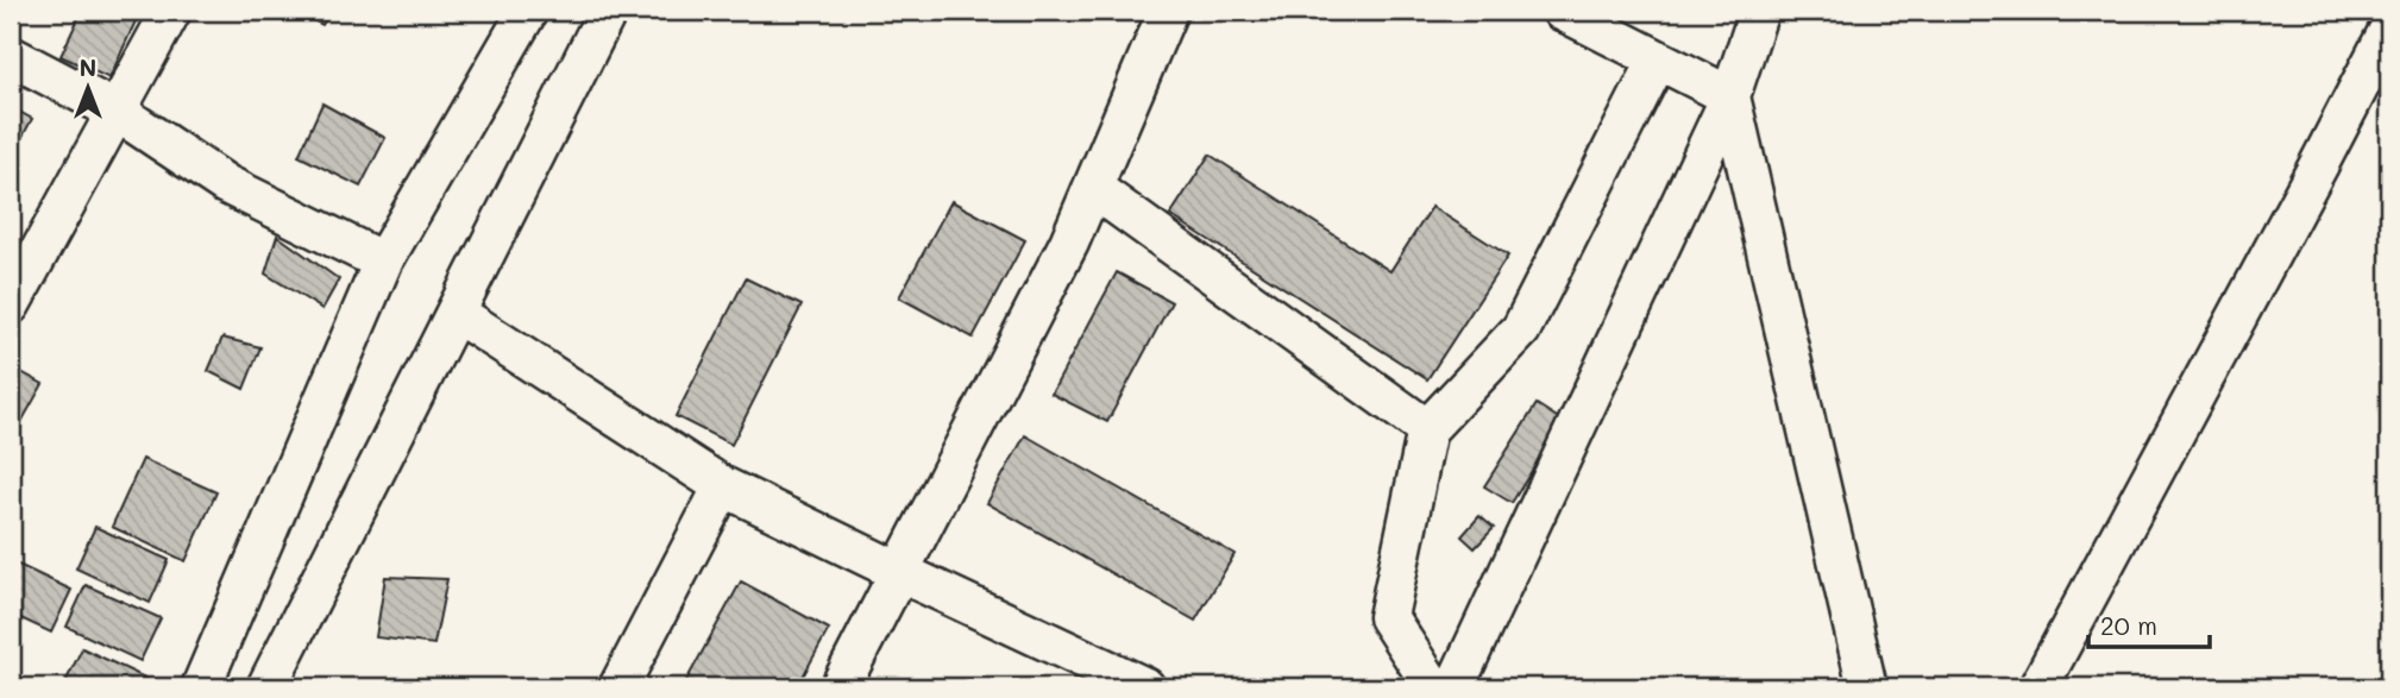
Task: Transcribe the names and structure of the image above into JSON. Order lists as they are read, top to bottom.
{
  "scale_bar": "20 m",
  "north": "top"
}
